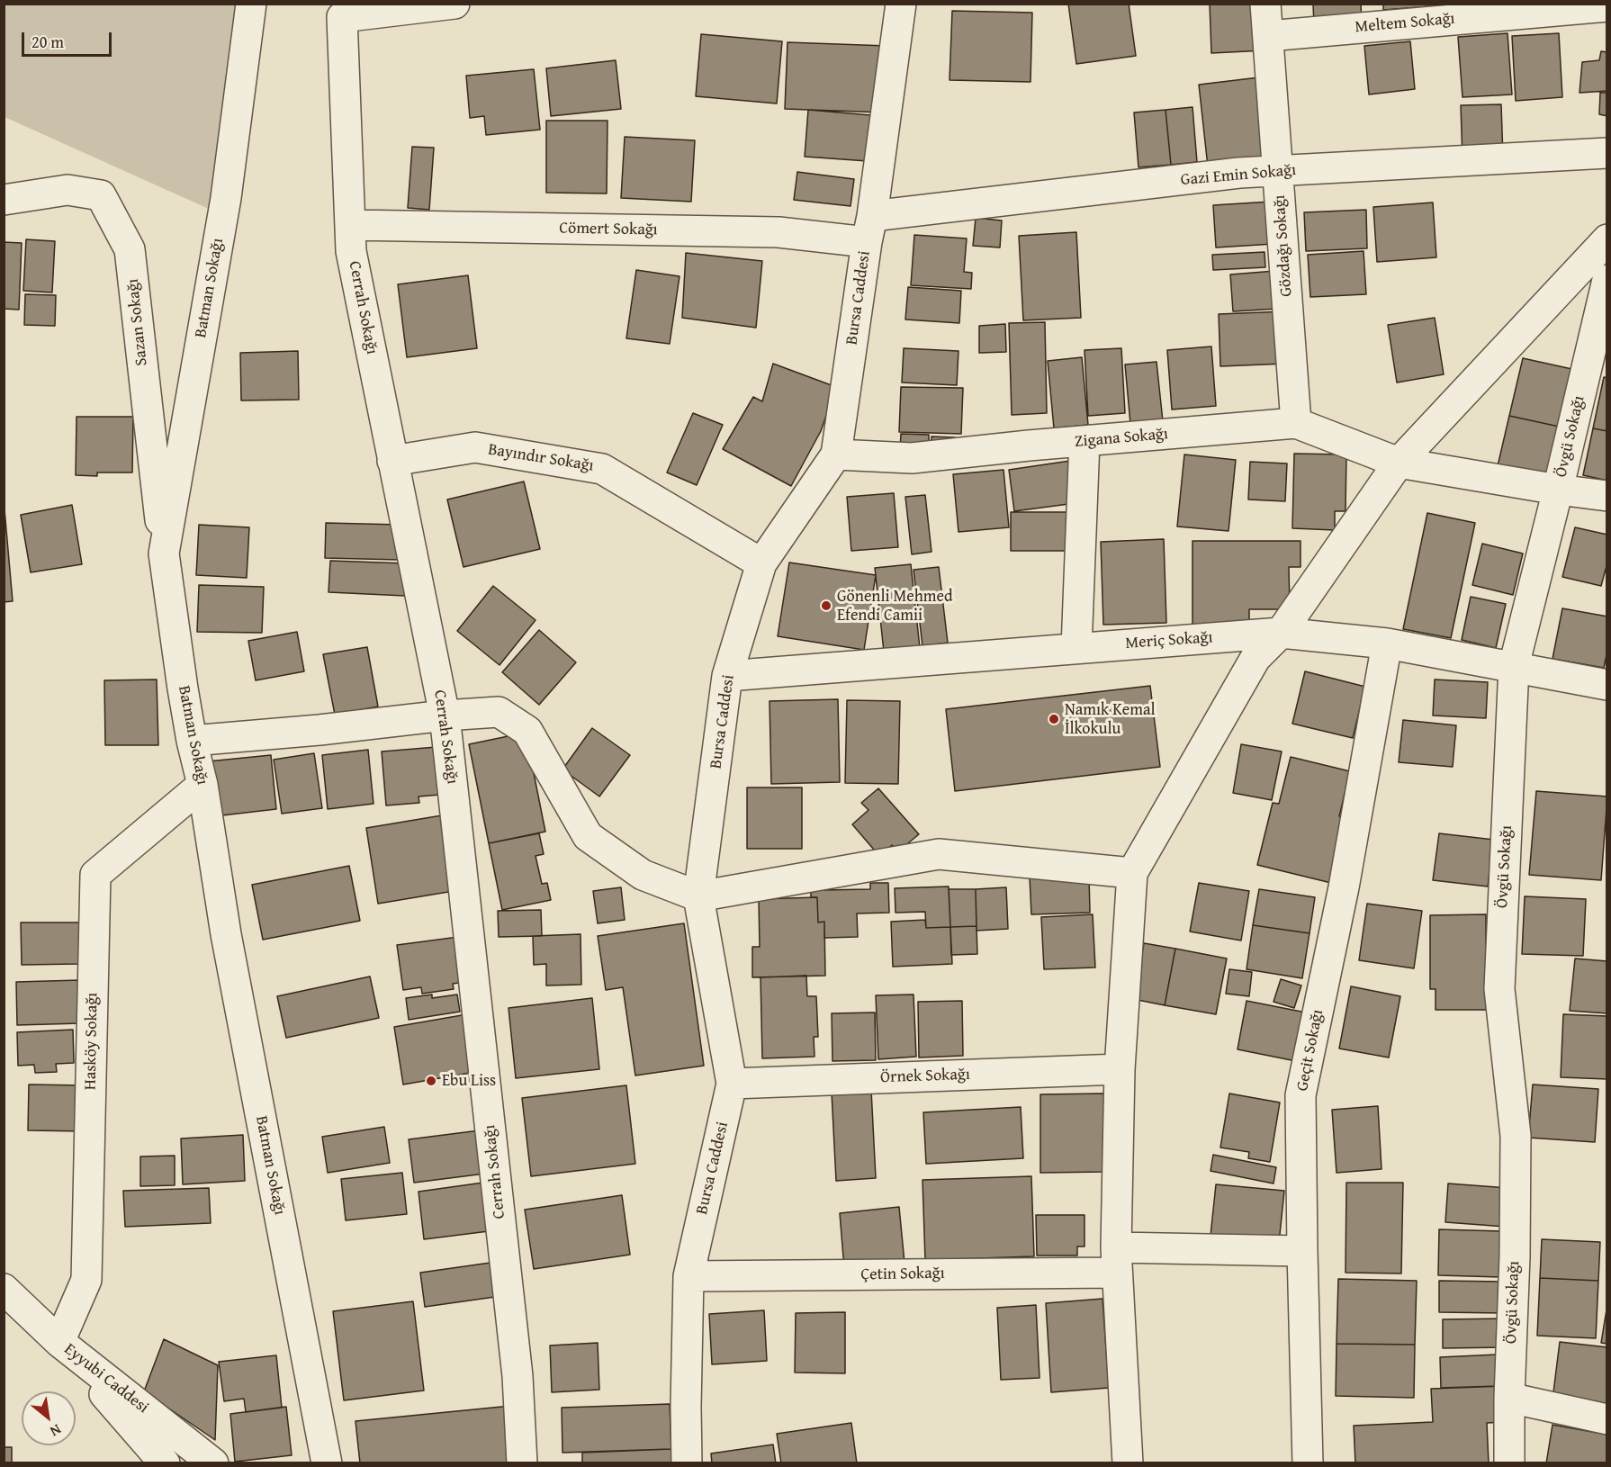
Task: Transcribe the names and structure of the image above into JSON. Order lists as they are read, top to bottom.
{
  "streets": {
    "street": [
      "Meltem Sokağı",
      "Gazi Emin Sokağı",
      "Cömert Sokağı",
      "Gözdağı Sokağı",
      "Batman Sokağı",
      "Bursa Caddesi",
      "Cerrah Sokağı",
      "Sazan Sokağı",
      "Övgü Sokağı",
      "Zigana Sokağı",
      "Bayındır Sokağı",
      "Meriç Sokağı",
      "Hasköy Sokağı",
      "Geçit Sokağı",
      "Örnek Sokağı",
      "Çetin Sokağı",
      "Eyyubi Caddesi"
    ]
  },
  "crossings": [
    ["Meltem Sokağı", "Gözdağı Sokağı"],
    ["Gazi Emin Sokağı", "Cömert Sokağı"],
    ["Gazi Emin Sokağı", "Gözdağı Sokağı"],
    ["Gazi Emin Sokağı", "Bursa Caddesi"],
    ["Cömert Sokağı", "Bursa Caddesi"],
    ["Cömert Sokağı", "Cerrah Sokağı"],
    ["Gözdağı Sokağı", "Zigana Sokağı"],
    ["Batman Sokağı", "Sazan Sokağı"],
    ["Batman Sokağı", "Hasköy Sokağı"],
    ["Bursa Caddesi", "Zigana Sokağı"],
    ["Bursa Caddesi", "Bayındır Sokağı"],
    ["Bursa Caddesi", "Meriç Sokağı"],
    ["Bursa Caddesi", "Örnek Sokağı"],
    ["Bursa Caddesi", "Çetin Sokağı"],
    ["Cerrah Sokağı", "Bayındır Sokağı"],
    ["Övgü Sokağı", "Zigana Sokağı"],
    ["Övgü Sokağı", "Meriç Sokağı"],
    ["Meriç Sokağı", "Geçit Sokağı"],
    ["Hasköy Sokağı", "Eyyubi Caddesi"],
    ["Geçit Sokağı", "Çetin Sokağı"]
  ],
  "places": ["Gönenli Mehmed Efendi Camii", "Namık Kemal İlkokulu", "Ebu Liss"],
  "scale_bar": "20 m",
  "north": "bottom right"
}
